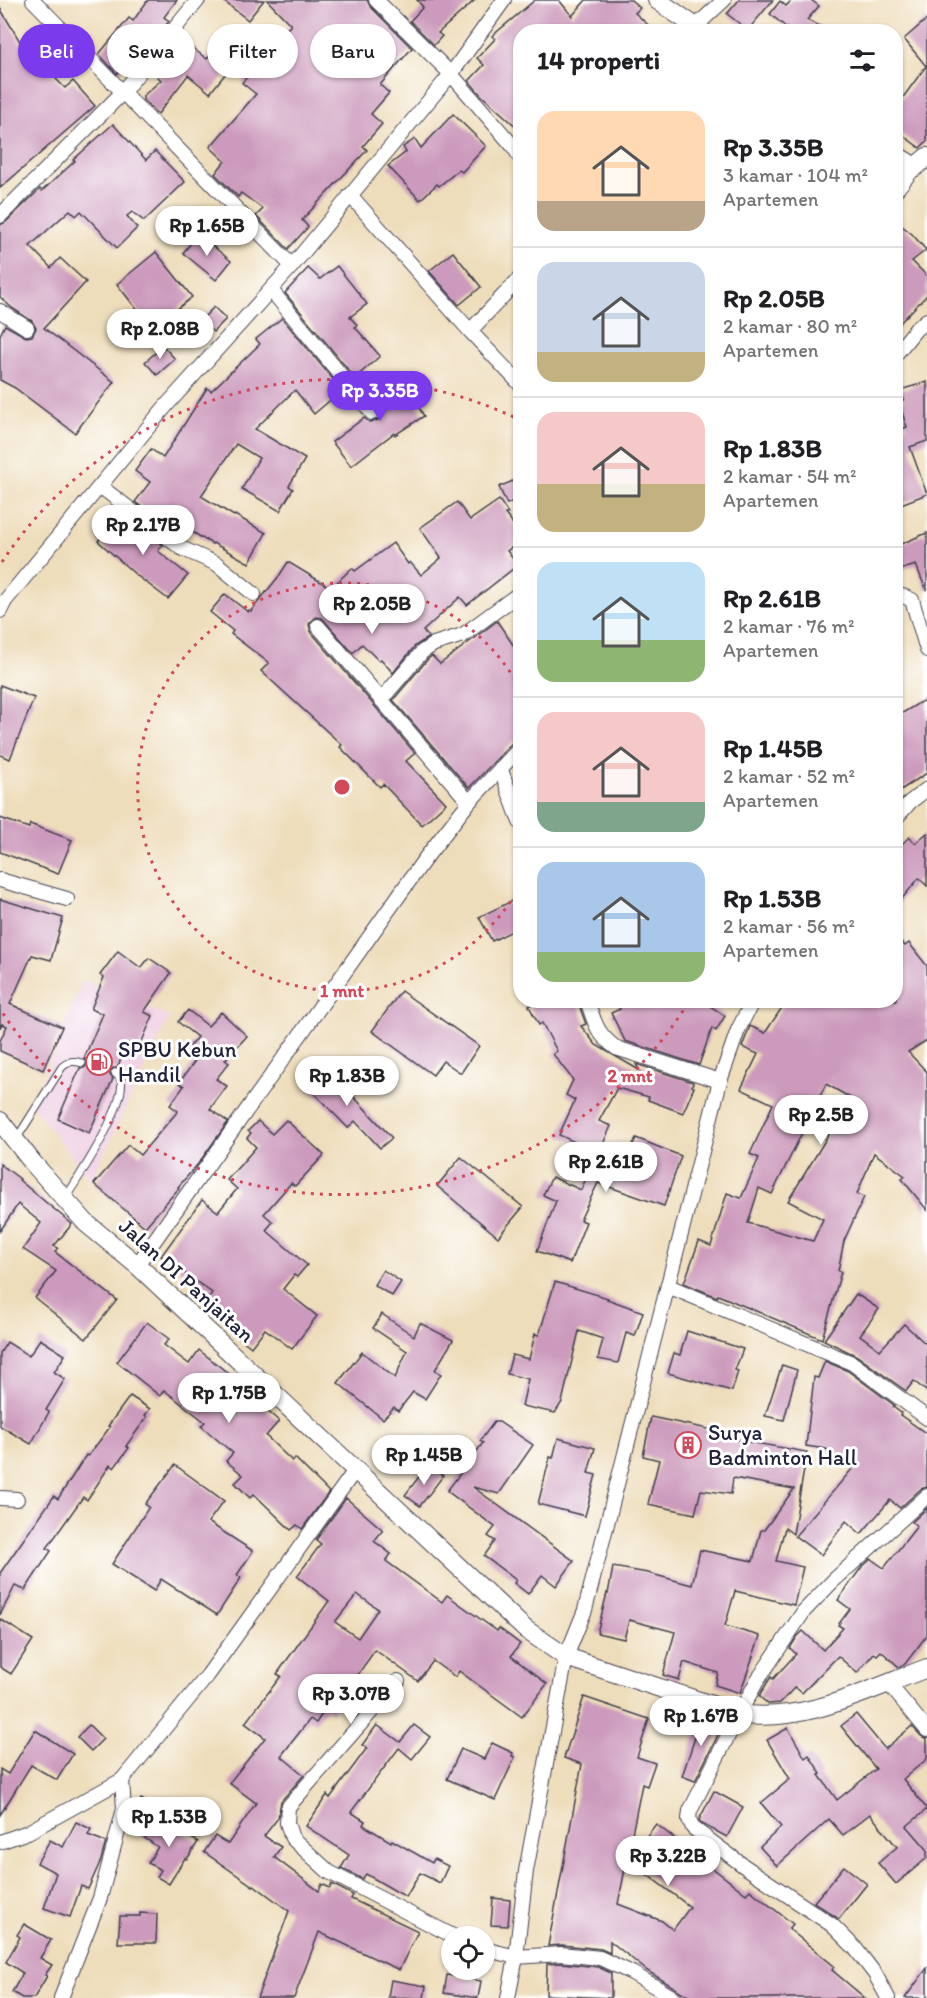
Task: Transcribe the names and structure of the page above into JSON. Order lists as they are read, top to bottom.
{
  "streets": {
    "street": ["Jalan DI Panjaitan"]
  },
  "places": {
    "fuel station": ["SPBU Kebun Handil"],
    "building": ["Surya Badminton Hall"]
  },
  "page": {
    "chip": [
      "Beli",
      "Sewa",
      "Filter",
      "Baru"
    ],
    "heading": "14 properti",
    "list": [
      {
        "name": "Rp 3.35B",
        "note": "3 kamar · 104 m² · Apartemen"
      },
      {
        "name": "Rp 2.05B",
        "note": "2 kamar · 80 m² · Apartemen"
      },
      {
        "name": "Rp 1.83B",
        "note": "2 kamar · 54 m² · Apartemen"
      },
      {
        "name": "Rp 2.61B",
        "note": "2 kamar · 76 m² · Apartemen"
      },
      {
        "name": "Rp 1.45B",
        "note": "2 kamar · 52 m² · Apartemen"
      },
      {
        "name": "Rp 1.53B",
        "note": "2 kamar · 56 m² · Apartemen"
      }
    ],
    "price": [
      "Rp 1.65B",
      "Rp 2.08B",
      "Rp 3.35B",
      "Rp 2.17B",
      "Rp 2.05B",
      "Rp 1.83B",
      "Rp 2.5B",
      "Rp 2.61B",
      "Rp 1.75B",
      "Rp 1.45B",
      "Rp 3.07B",
      "Rp 1.67B",
      "Rp 1.53B",
      "Rp 3.22B"
    ]
  },
  "rings": ["1 mnt", "2 mnt"]
}
